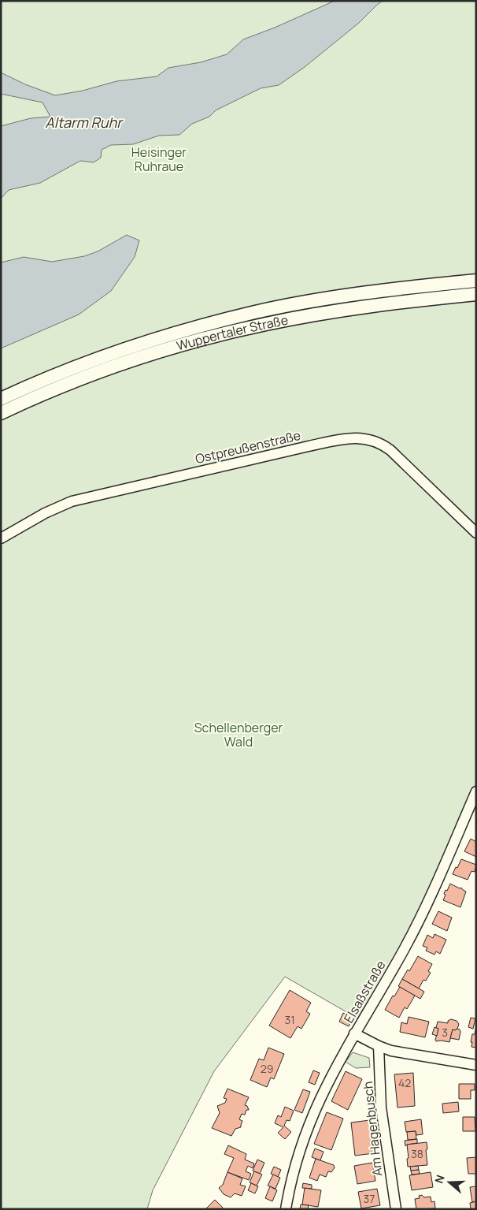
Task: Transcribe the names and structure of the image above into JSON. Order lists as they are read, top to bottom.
{
  "streets": {
    "main road": ["Wuppertaler Straße"],
    "street": ["Ostpreußenstraße", "Elsaßstraße", "Am Hagenbusch"]
  },
  "water": ["Altarm Ruhr"],
  "parks": ["Heisinger Ruhraue", "Schellenberger Wald"],
  "house_numbers": [
    "31",
    "3",
    "29",
    "42",
    "38",
    "37"
  ],
  "north": "left"
}
